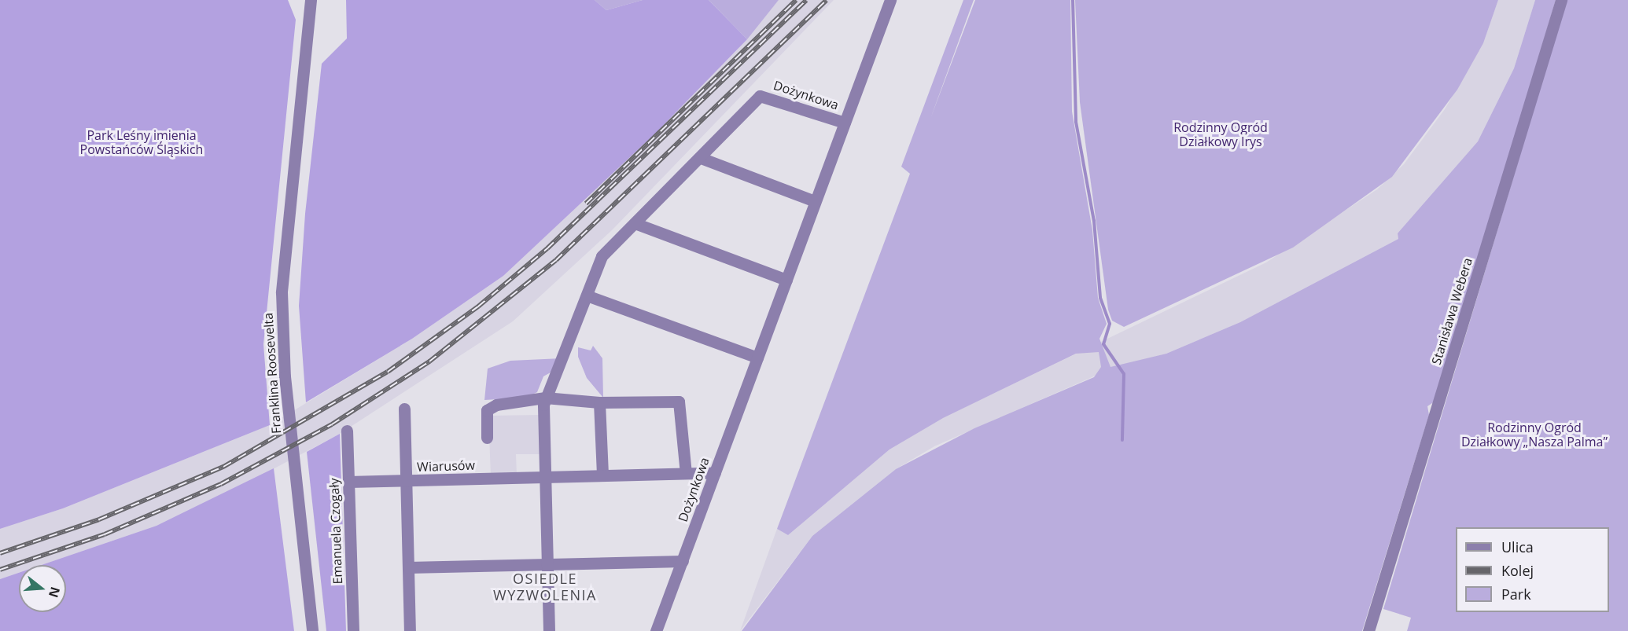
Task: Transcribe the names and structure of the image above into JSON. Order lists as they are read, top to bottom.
{
  "streets": {
    "street": [
      "Dożynkowa",
      "Stanisława Webera",
      "Franklina Roosevelta",
      "Wiarusów",
      "Emanuela Czogały"
    ]
  },
  "crossings": [
    ["Dożynkowa", "Wiarusów"],
    ["Wiarusów", "Emanuela Czogały"]
  ],
  "districts": ["OSIEDLE WYZWOLENIA"],
  "parks": ["Rodzinny Ogród Działkowy Irys", "Park Leśny imienia Powstańców Śląskich", "Rodzinny Ogród Działkowy „Nasza Palma”"],
  "legend": ["Ulica", "Kolej", "Park"],
  "north": "right"
}
